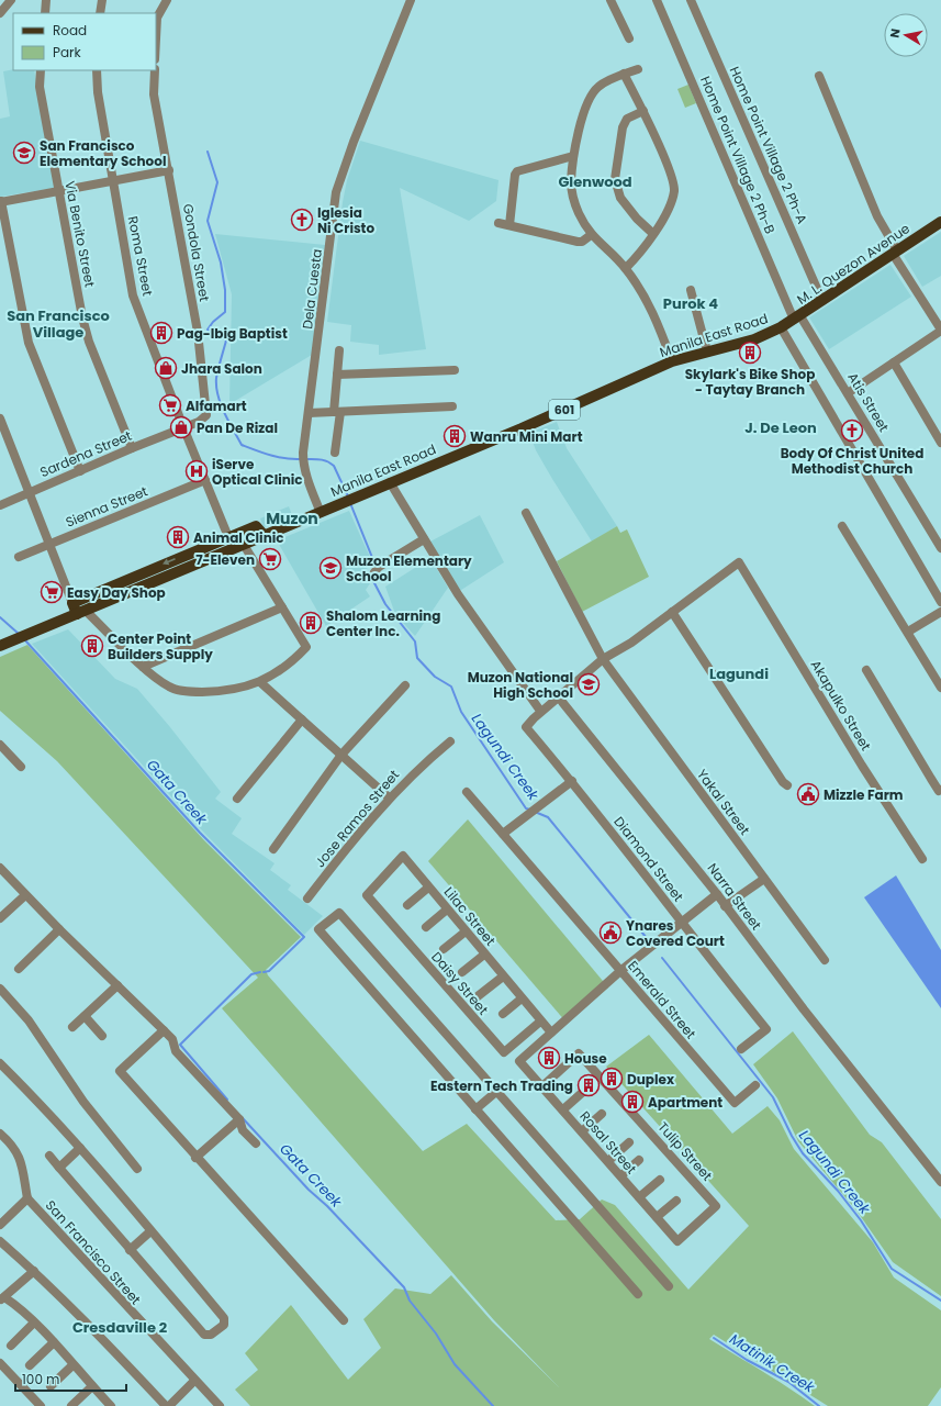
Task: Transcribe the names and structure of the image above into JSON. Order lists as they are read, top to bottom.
{
  "streets": {
    "main road": ["M. L. Quezon Avenue", "Manila East Road", "601"],
    "street": [
      "Home Point Village 2 Ph-A",
      "Home Point Village 2 Ph-B",
      "Via Benito Street",
      "Gondola Street",
      "Roma Street",
      "Dela Cuesta",
      "Atis Street",
      "Sardena Street",
      "Sienna Street",
      "Akapulko Street",
      "Yakal Street",
      "Jose Ramos Street",
      "Diamond Street",
      "Narra Street",
      "Lilac Street",
      "Daisy Street",
      "Emerald Street",
      "Rosal Street",
      "Tulip Street",
      "San Francisco Street"
    ]
  },
  "crossings": [
    ["Home Point Village 2 Ph-A", "M. L. Quezon Avenue"],
    ["Home Point Village 2 Ph-B", "M. L. Quezon Avenue"],
    ["Home Point Village 2 Ph-B", "Atis Street"],
    ["Via Benito Street", "Sardena Street"],
    ["Gondola Street", "Roma Street"],
    ["Gondola Street", "Sardena Street"],
    ["Roma Street", "Sardena Street"],
    ["Roma Street", "Sienna Street"],
    ["M. L. Quezon Avenue", "Manila East Road"],
    ["M. L. Quezon Avenue", "Atis Street"],
    ["Dela Cuesta", "Manila East Road"],
    ["Lilac Street", "Daisy Street"],
    ["Lilac Street", "Rosal Street"],
    ["Rosal Street", "Tulip Street"]
  ],
  "districts": [
    "Glenwood",
    "Purok 4",
    "San Francisco Village",
    "J. De Leon",
    "Muzon",
    "Lagundi",
    "Cresdaville 2"
  ],
  "water": ["Lagundi Creek", "Gata Creek", "Matinik Creek"],
  "places": {
    "school or university": ["San Francisco Elementary School", "Muzon Elementary School", "Muzon National High School"],
    "church": ["Iglesia Ni Cristo", "Body Of Christ United Methodist Church"],
    "building": [
      "Pag-Ibig Baptist",
      "Skylark's Bike Shop - Taytay Branch",
      "Wanru Mini Mart",
      "Animal Clinic",
      "Shalom Learning Center Inc.",
      "Center Point Builders Supply",
      "House",
      "Duplex",
      "Eastern Tech Trading",
      "Apartment"
    ],
    "shop": ["Jhara Salon", "Pan De Rizal"],
    "supermarket": ["Alfamart", "7-Eleven", "Easy Day Shop"],
    "hospital": ["iServe Optical Clinic"],
    "public building": ["Mizzle Farm", "Ynares Covered Court"]
  },
  "legend": ["Road", "Park"],
  "scale_bar": "100 m",
  "north": "left"
}
